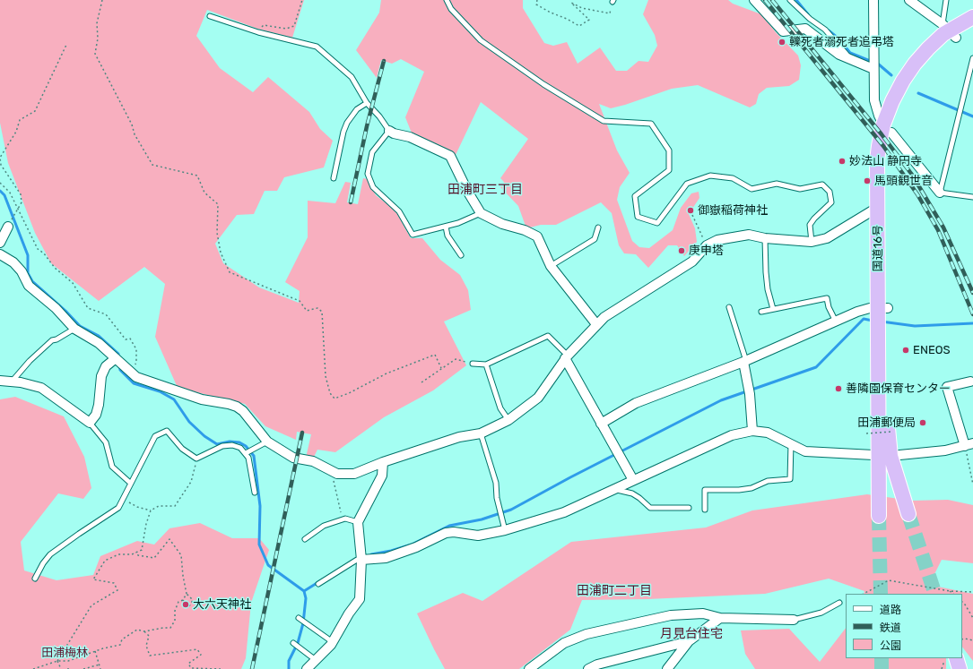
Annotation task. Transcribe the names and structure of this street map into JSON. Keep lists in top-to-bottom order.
{
  "streets": {
    "highway": ["国道16号"]
  },
  "districts": ["田浦町三丁目", "田浦町二丁目", "月見台住宅"],
  "parks": ["田浦梅林"],
  "places": [
    "轢死者溺死者追弔塔",
    "妙法山 静円寺",
    "馬頭観世音",
    "御嶽稲荷神社",
    "庚申塔",
    "ENEOS",
    "善隣園保育センター",
    "田浦郵便局",
    "大六天神社"
  ],
  "legend": ["道路", "鉄道", "公園"]
}
